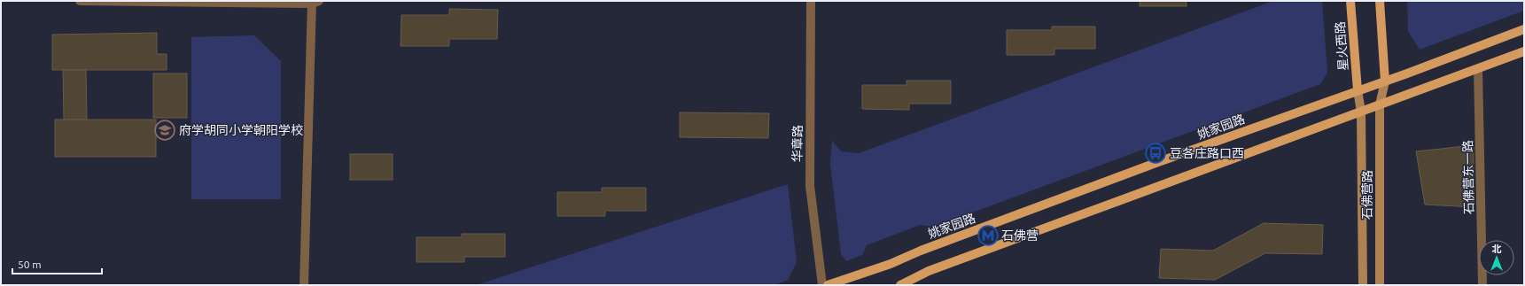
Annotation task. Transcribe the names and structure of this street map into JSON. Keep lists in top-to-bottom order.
{
  "streets": {
    "main road": ["星火西路", "姚家园路", "石佛营路"],
    "street": ["华章路", "石佛营东一路"]
  },
  "crossings": [
    ["星火西路", "姚家园路"],
    ["星火西路", "石佛营路"],
    ["姚家园路", "石佛营路"]
  ],
  "places": {
    "school or university": ["府学胡同小学朝阳学校"],
    "bus stop": ["豆各庄路口西"],
    "metro station": ["石佛营"]
  },
  "scale_bar": "50 m",
  "north": "top"
}
